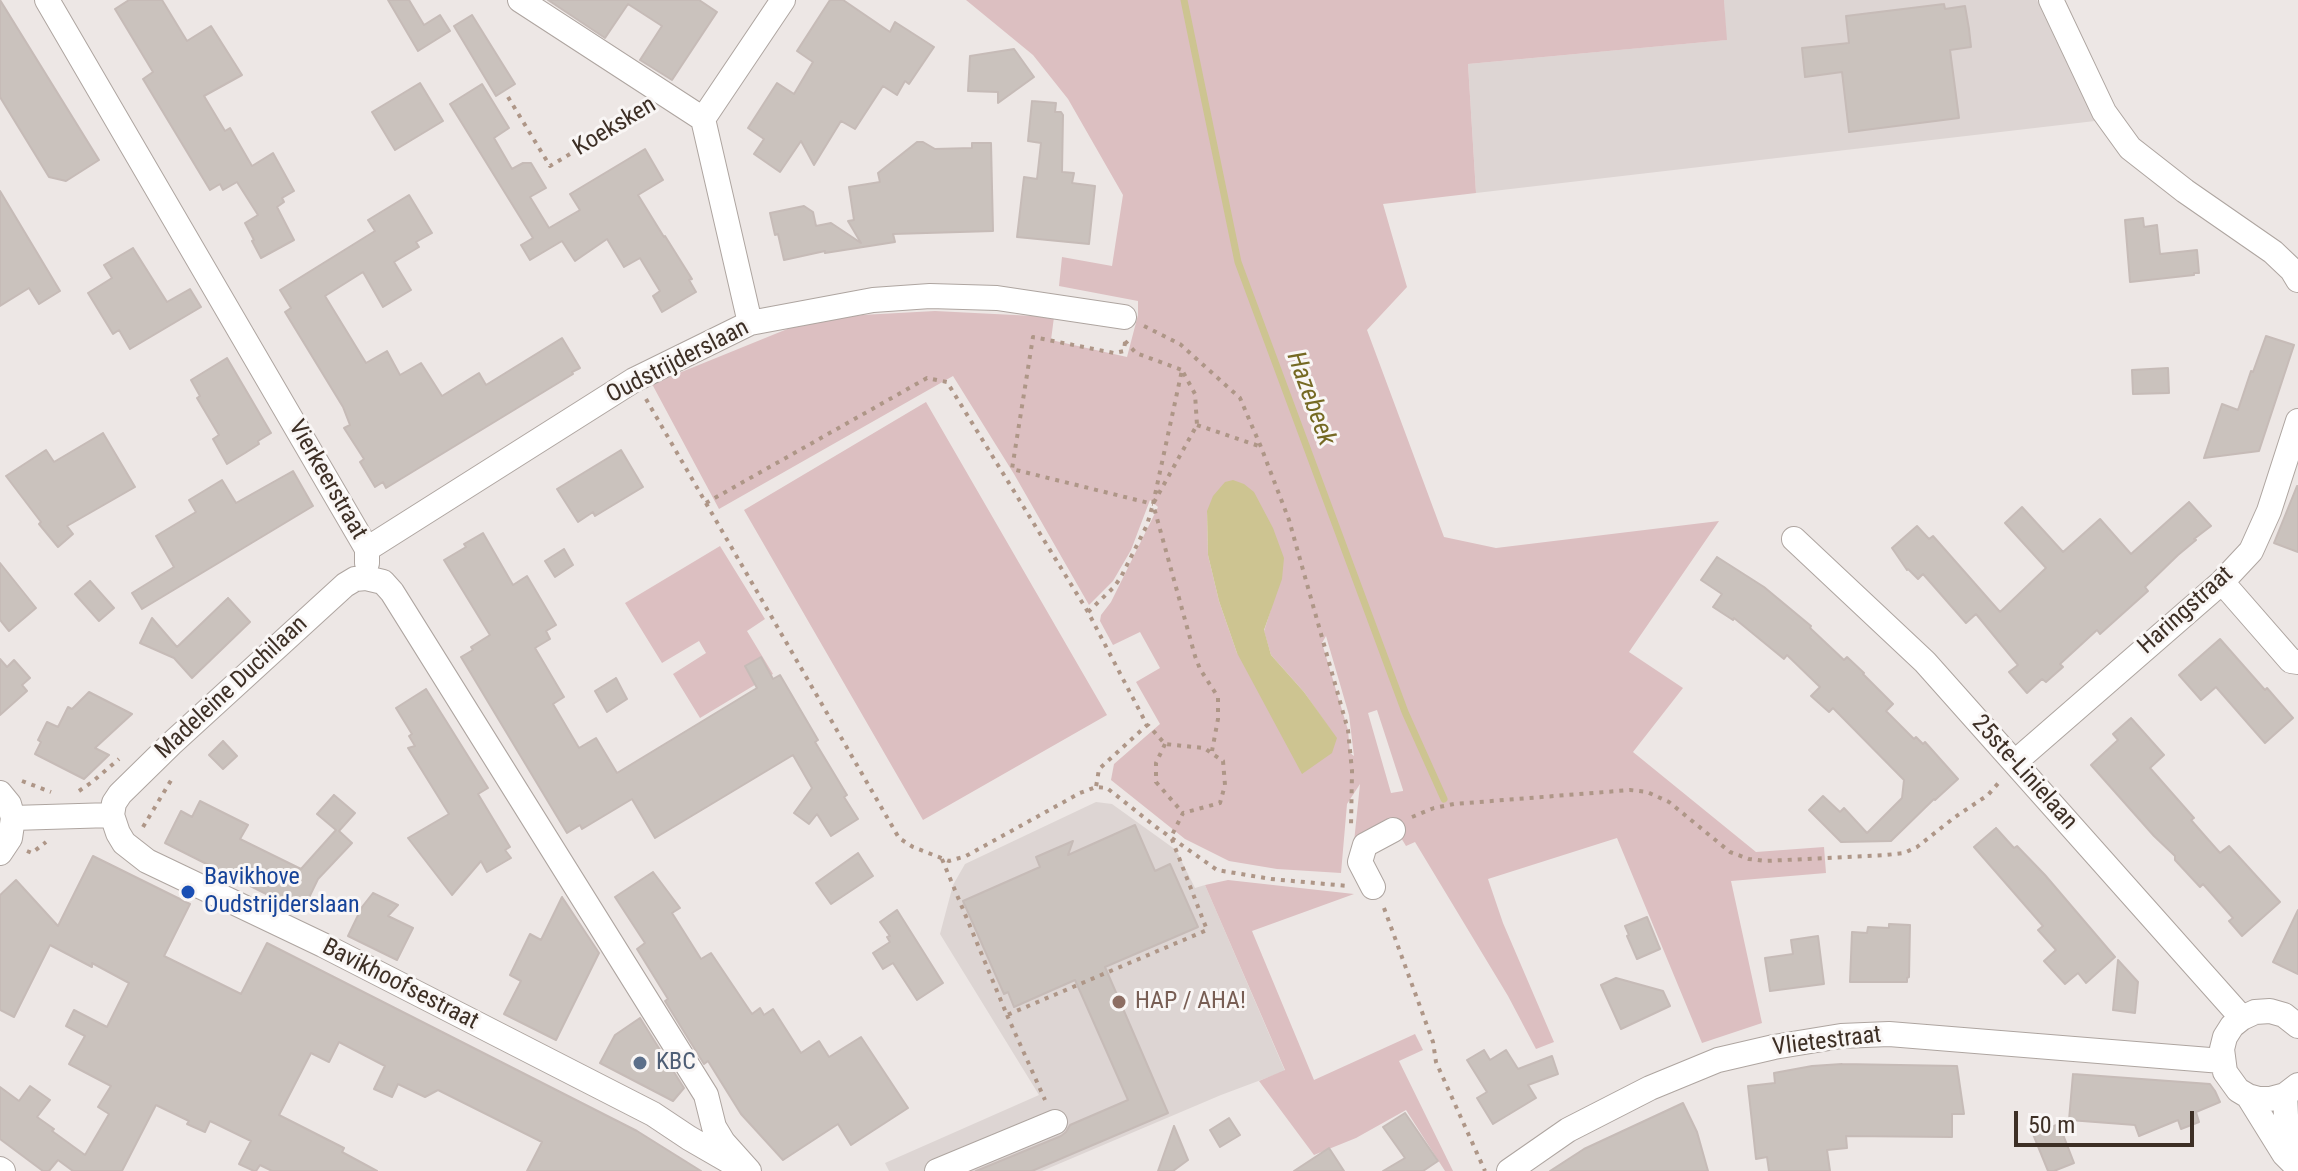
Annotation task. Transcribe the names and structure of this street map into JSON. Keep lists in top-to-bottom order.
{
  "streets": {
    "street": [
      "Koeksken",
      "Oudstrijderslaan",
      "Vierkeerstraat",
      "Haringstraat",
      "Madeleine Duchilaan",
      "25ste-Linielaan",
      "Bavikhoofsestraat",
      "Vlietestraat"
    ]
  },
  "crossings": [
    ["Oudstrijderslaan", "Vierkeerstraat"],
    ["Vierkeerstraat", "Madeleine Duchilaan"],
    ["Haringstraat", "25ste-Linielaan"],
    ["Madeleine Duchilaan", "Bavikhoofsestraat"]
  ],
  "water": ["Hazebeek"],
  "places": ["Bavikhove Oudstrijderslaan", "HAP / AHA!", "KBC"],
  "scale_bar": "50 m"
}
